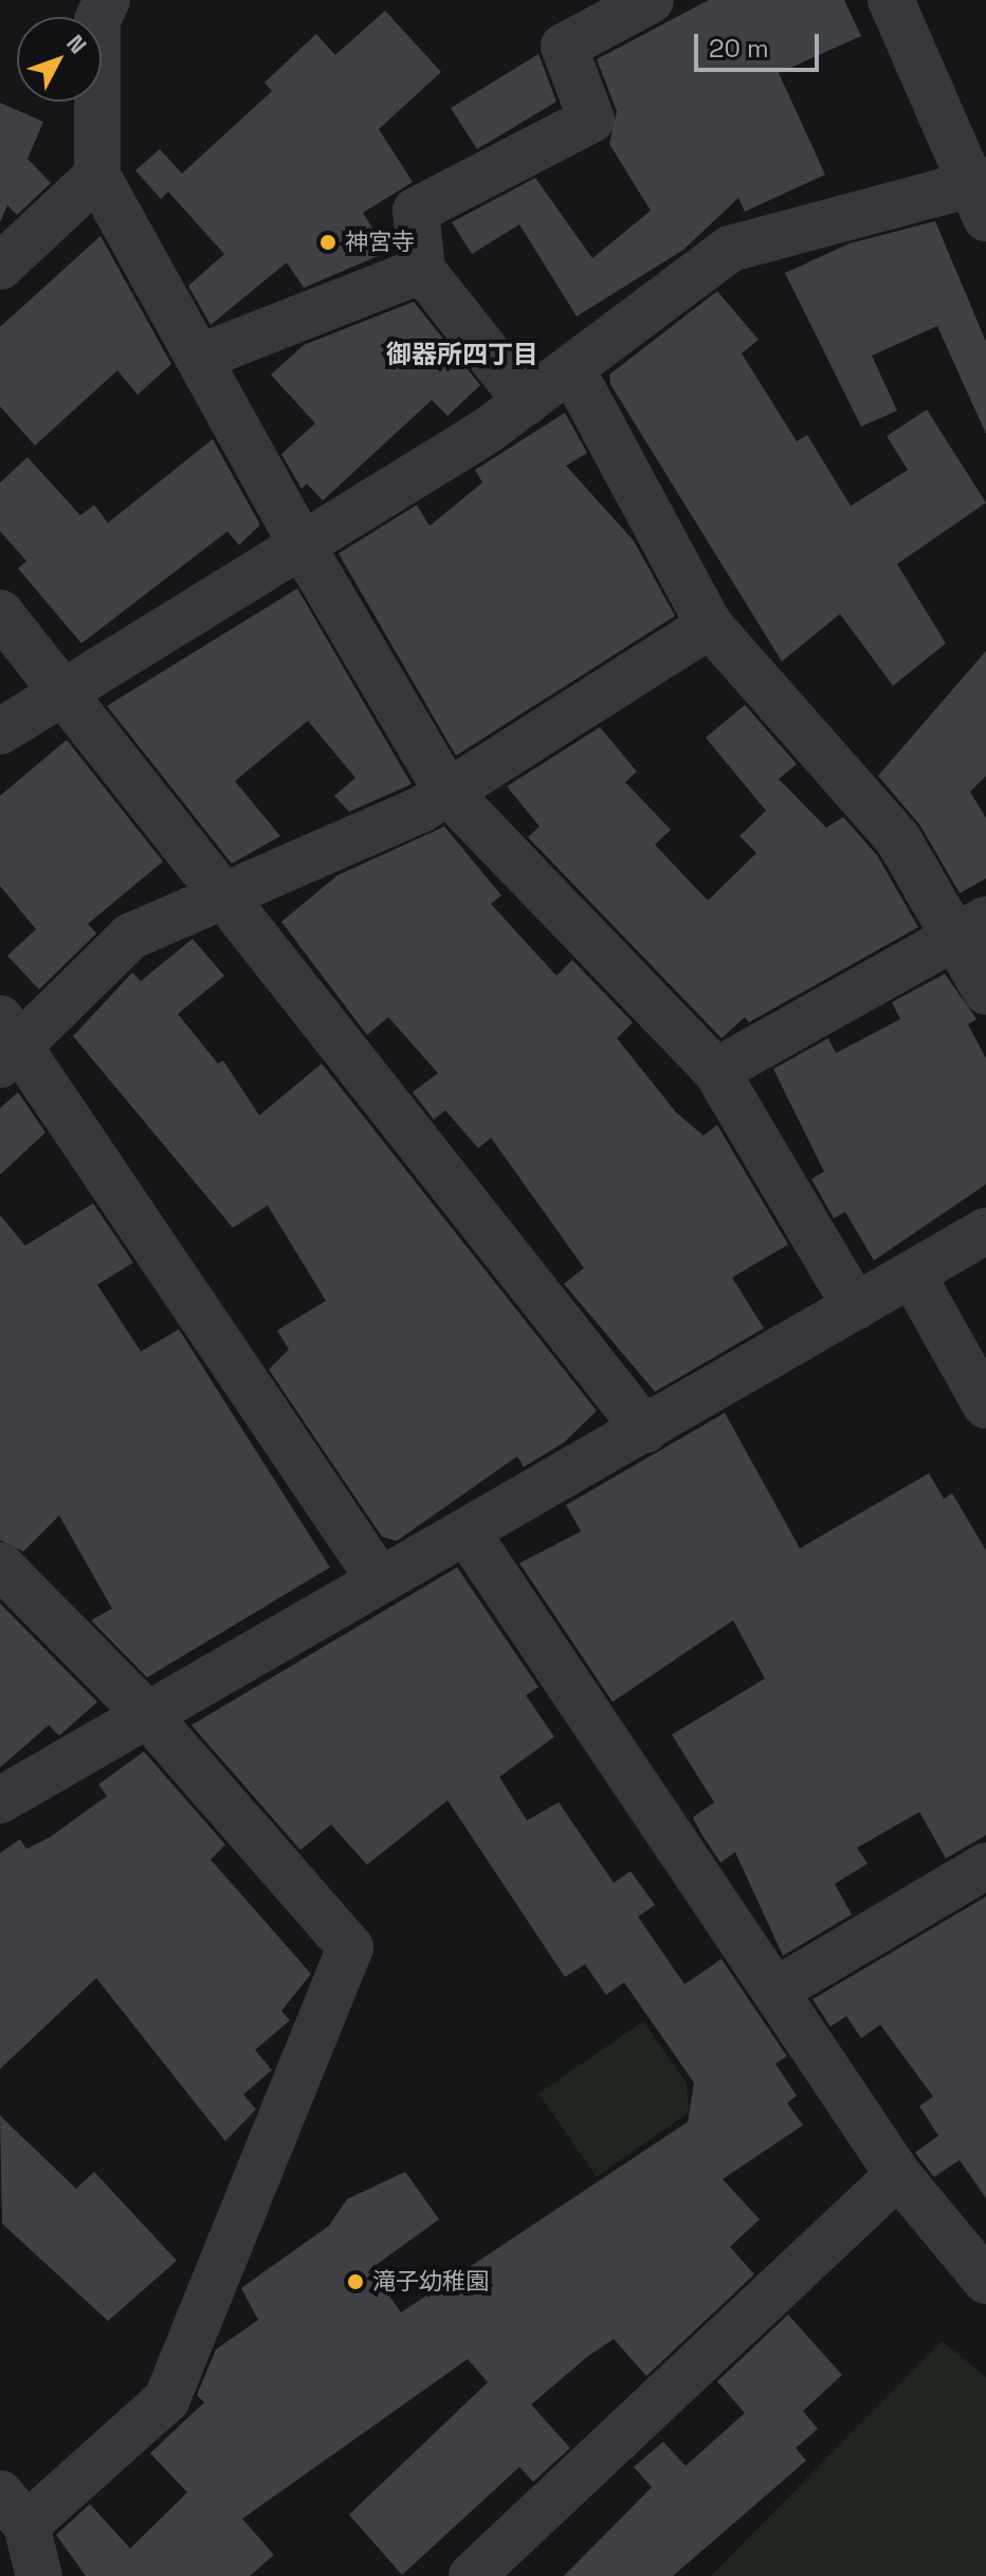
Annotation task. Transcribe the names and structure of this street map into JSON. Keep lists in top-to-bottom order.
{
  "districts": ["御器所四丁目"],
  "places": ["神宮寺", "滝子幼稚園"],
  "scale_bar": "20 m",
  "north": "top right"
}
